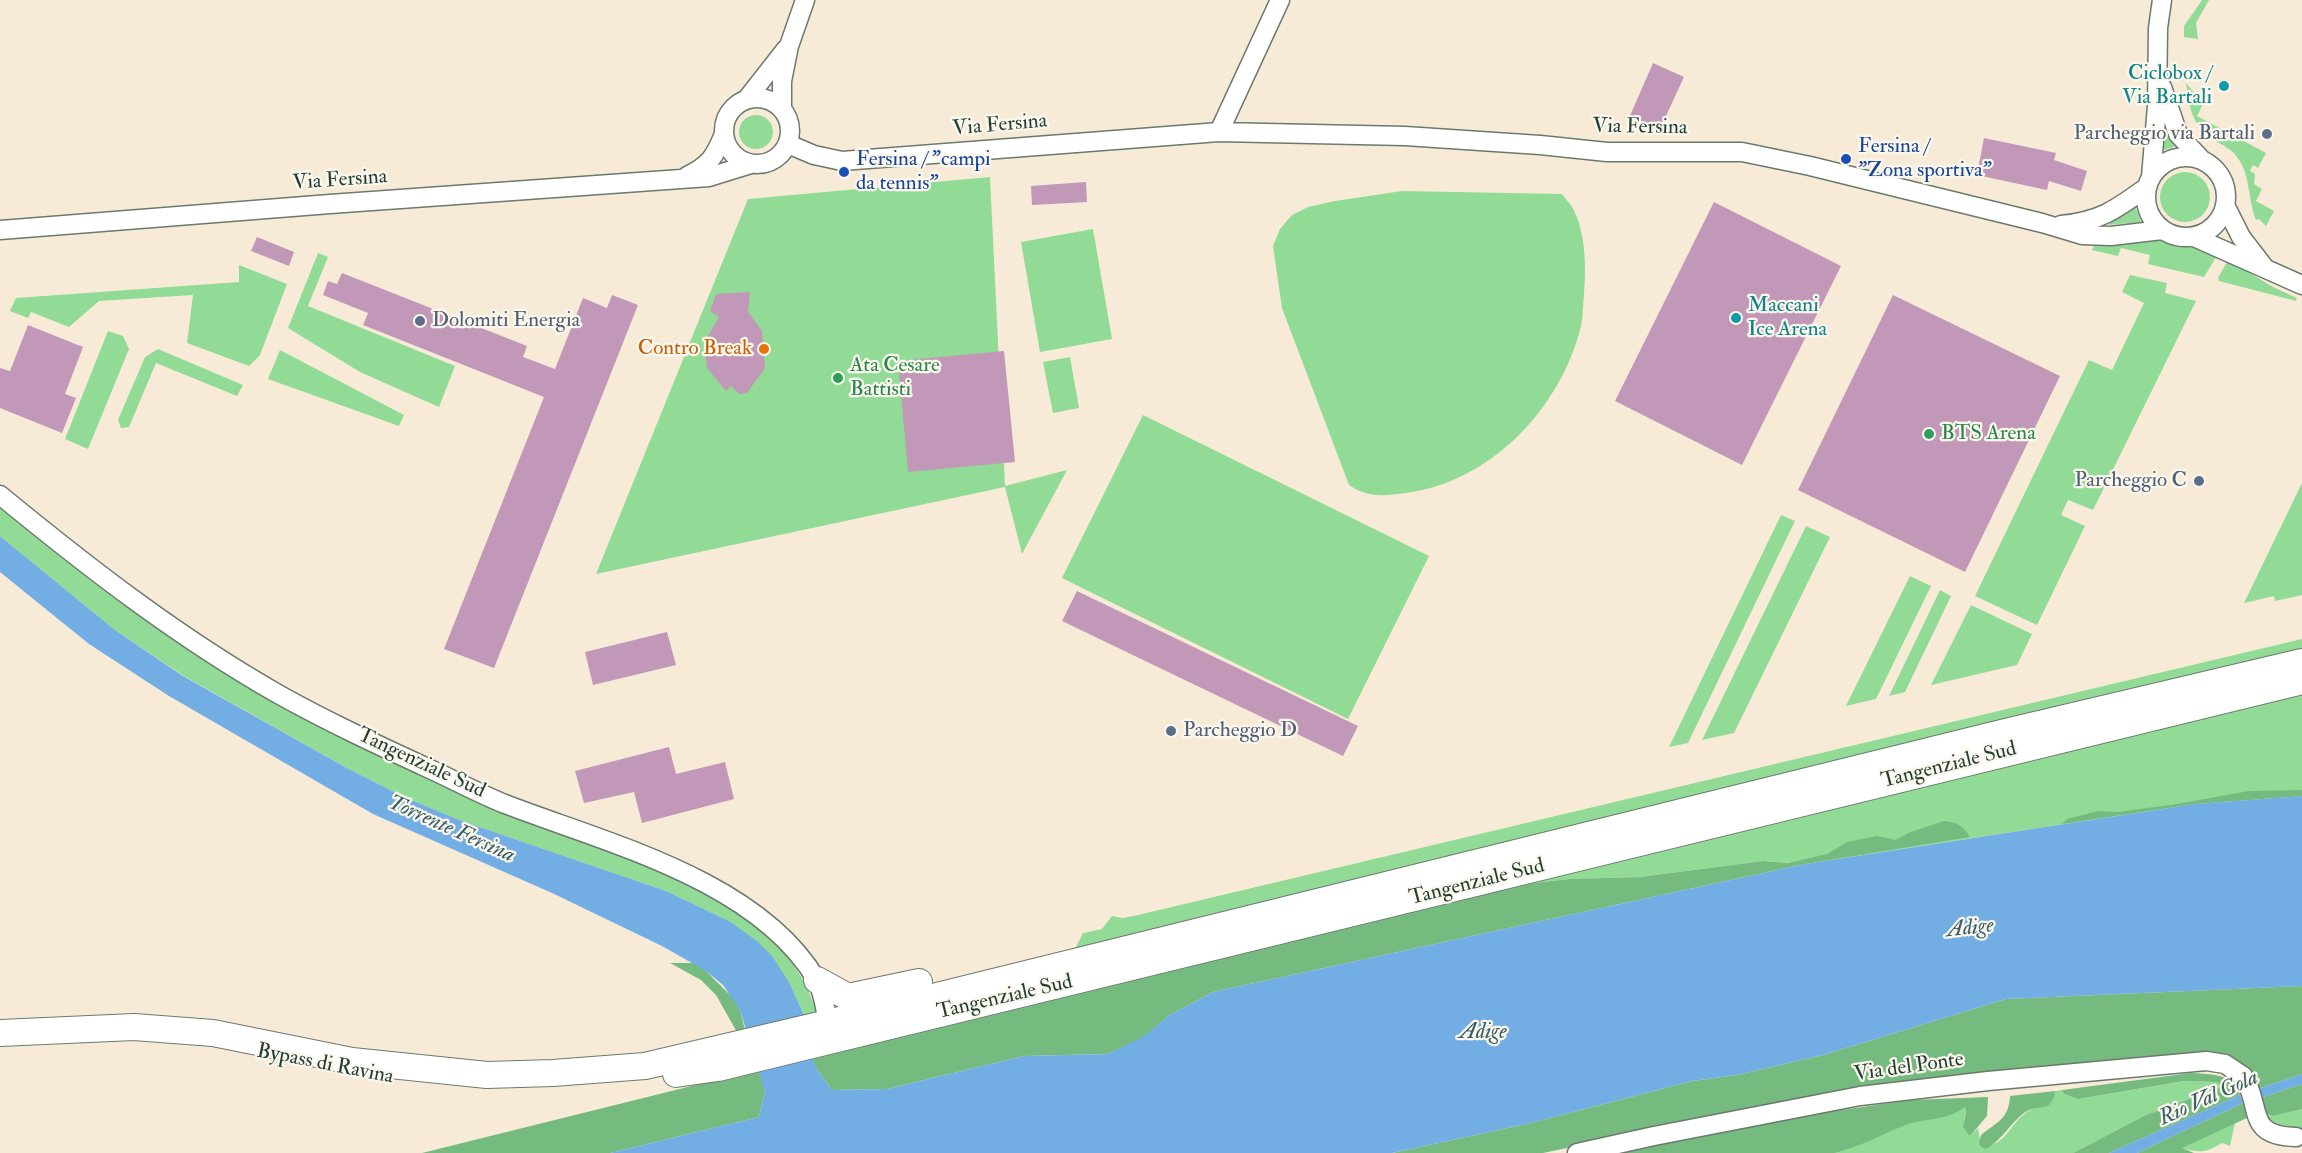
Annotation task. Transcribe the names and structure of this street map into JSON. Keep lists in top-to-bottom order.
{
  "streets": {
    "highway": ["Tangenziale Sud", "Bypass di Ravina"],
    "street": ["Via Fersina", "Via del Ponte"]
  },
  "crossings": [
    ["Tangenziale Sud", "Bypass di Ravina"]
  ],
  "water": ["Torrente Fersina", "Adige", "Rio Val Gola"],
  "places": [
    "Ciclobox / Via Bartali",
    "Parcheggio via Bartali",
    "Fersina / \"Zona sportiva\"",
    "Fersina / \"campi da tennis\"",
    "Maccani Ice Arena",
    "Dolomiti Energia",
    "Contro Break",
    "Ata Cesare Battisti",
    "BTS Arena",
    "Parcheggio C",
    "Parcheggio D"
  ]
}
